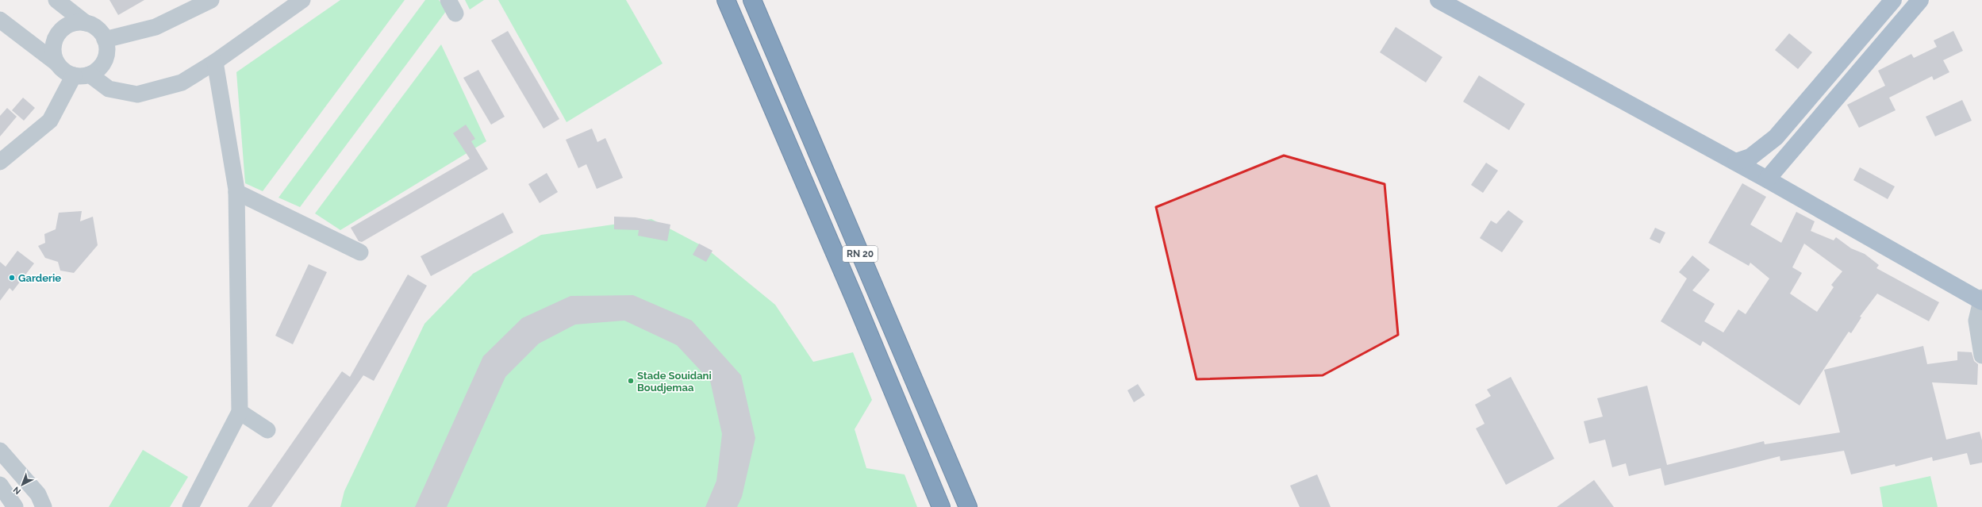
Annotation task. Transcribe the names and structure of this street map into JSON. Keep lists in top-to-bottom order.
{
  "streets": {
    "highway": ["RN 20"]
  },
  "places": ["Garderie", "Stade Souidani Boudjemaa"],
  "north": "bottom left"
}
